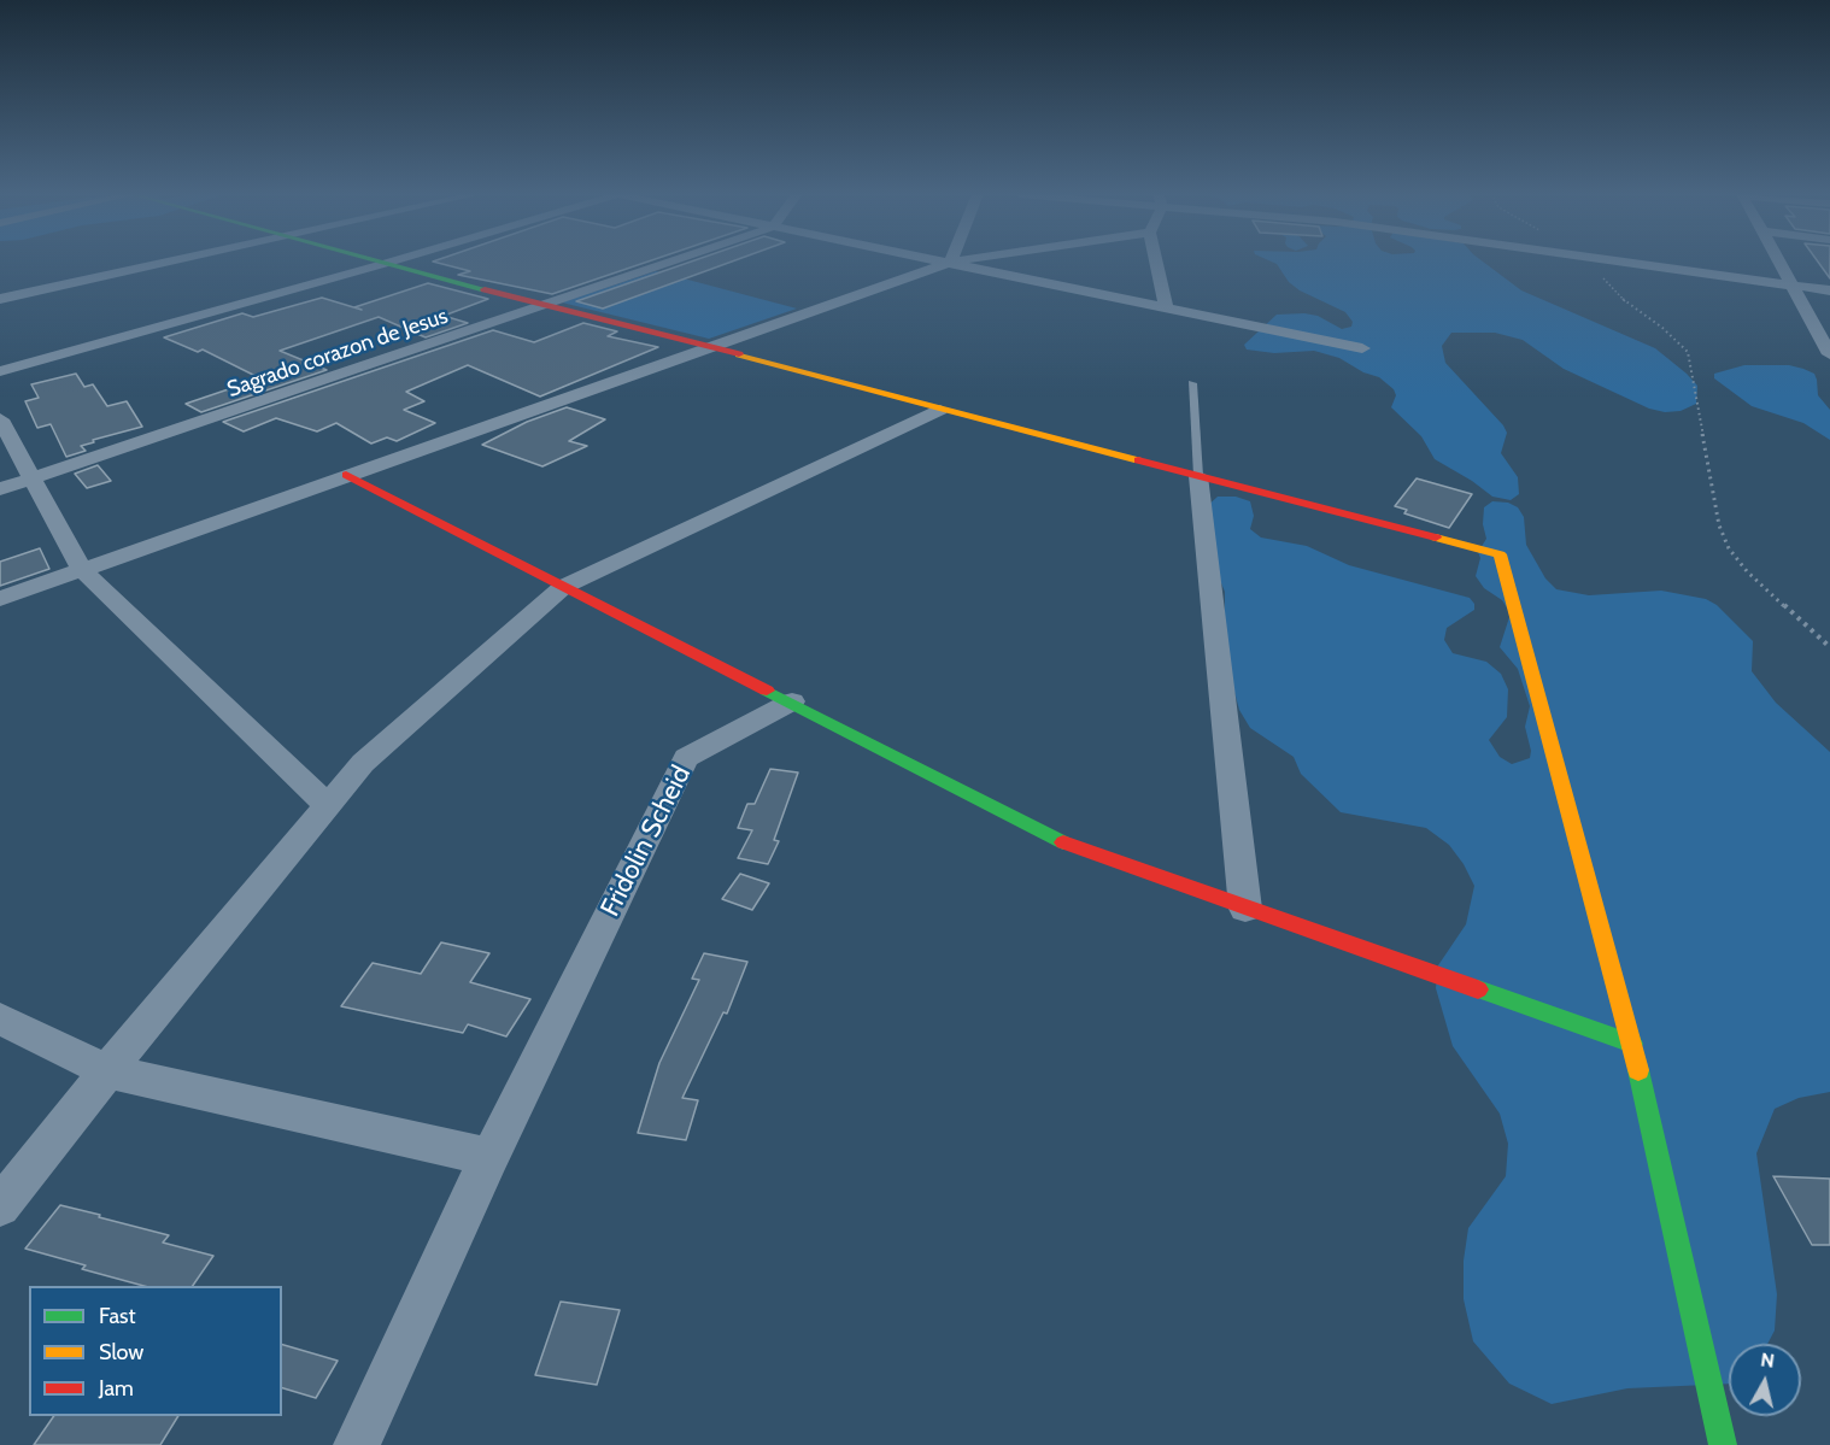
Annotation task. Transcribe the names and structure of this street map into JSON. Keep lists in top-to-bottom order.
{
  "streets": {
    "street": ["Sagrado corazon de Jesus", "Fridolin Scheid"]
  },
  "legend": ["Fast", "Slow", "Jam"],
  "north": "top"
}
